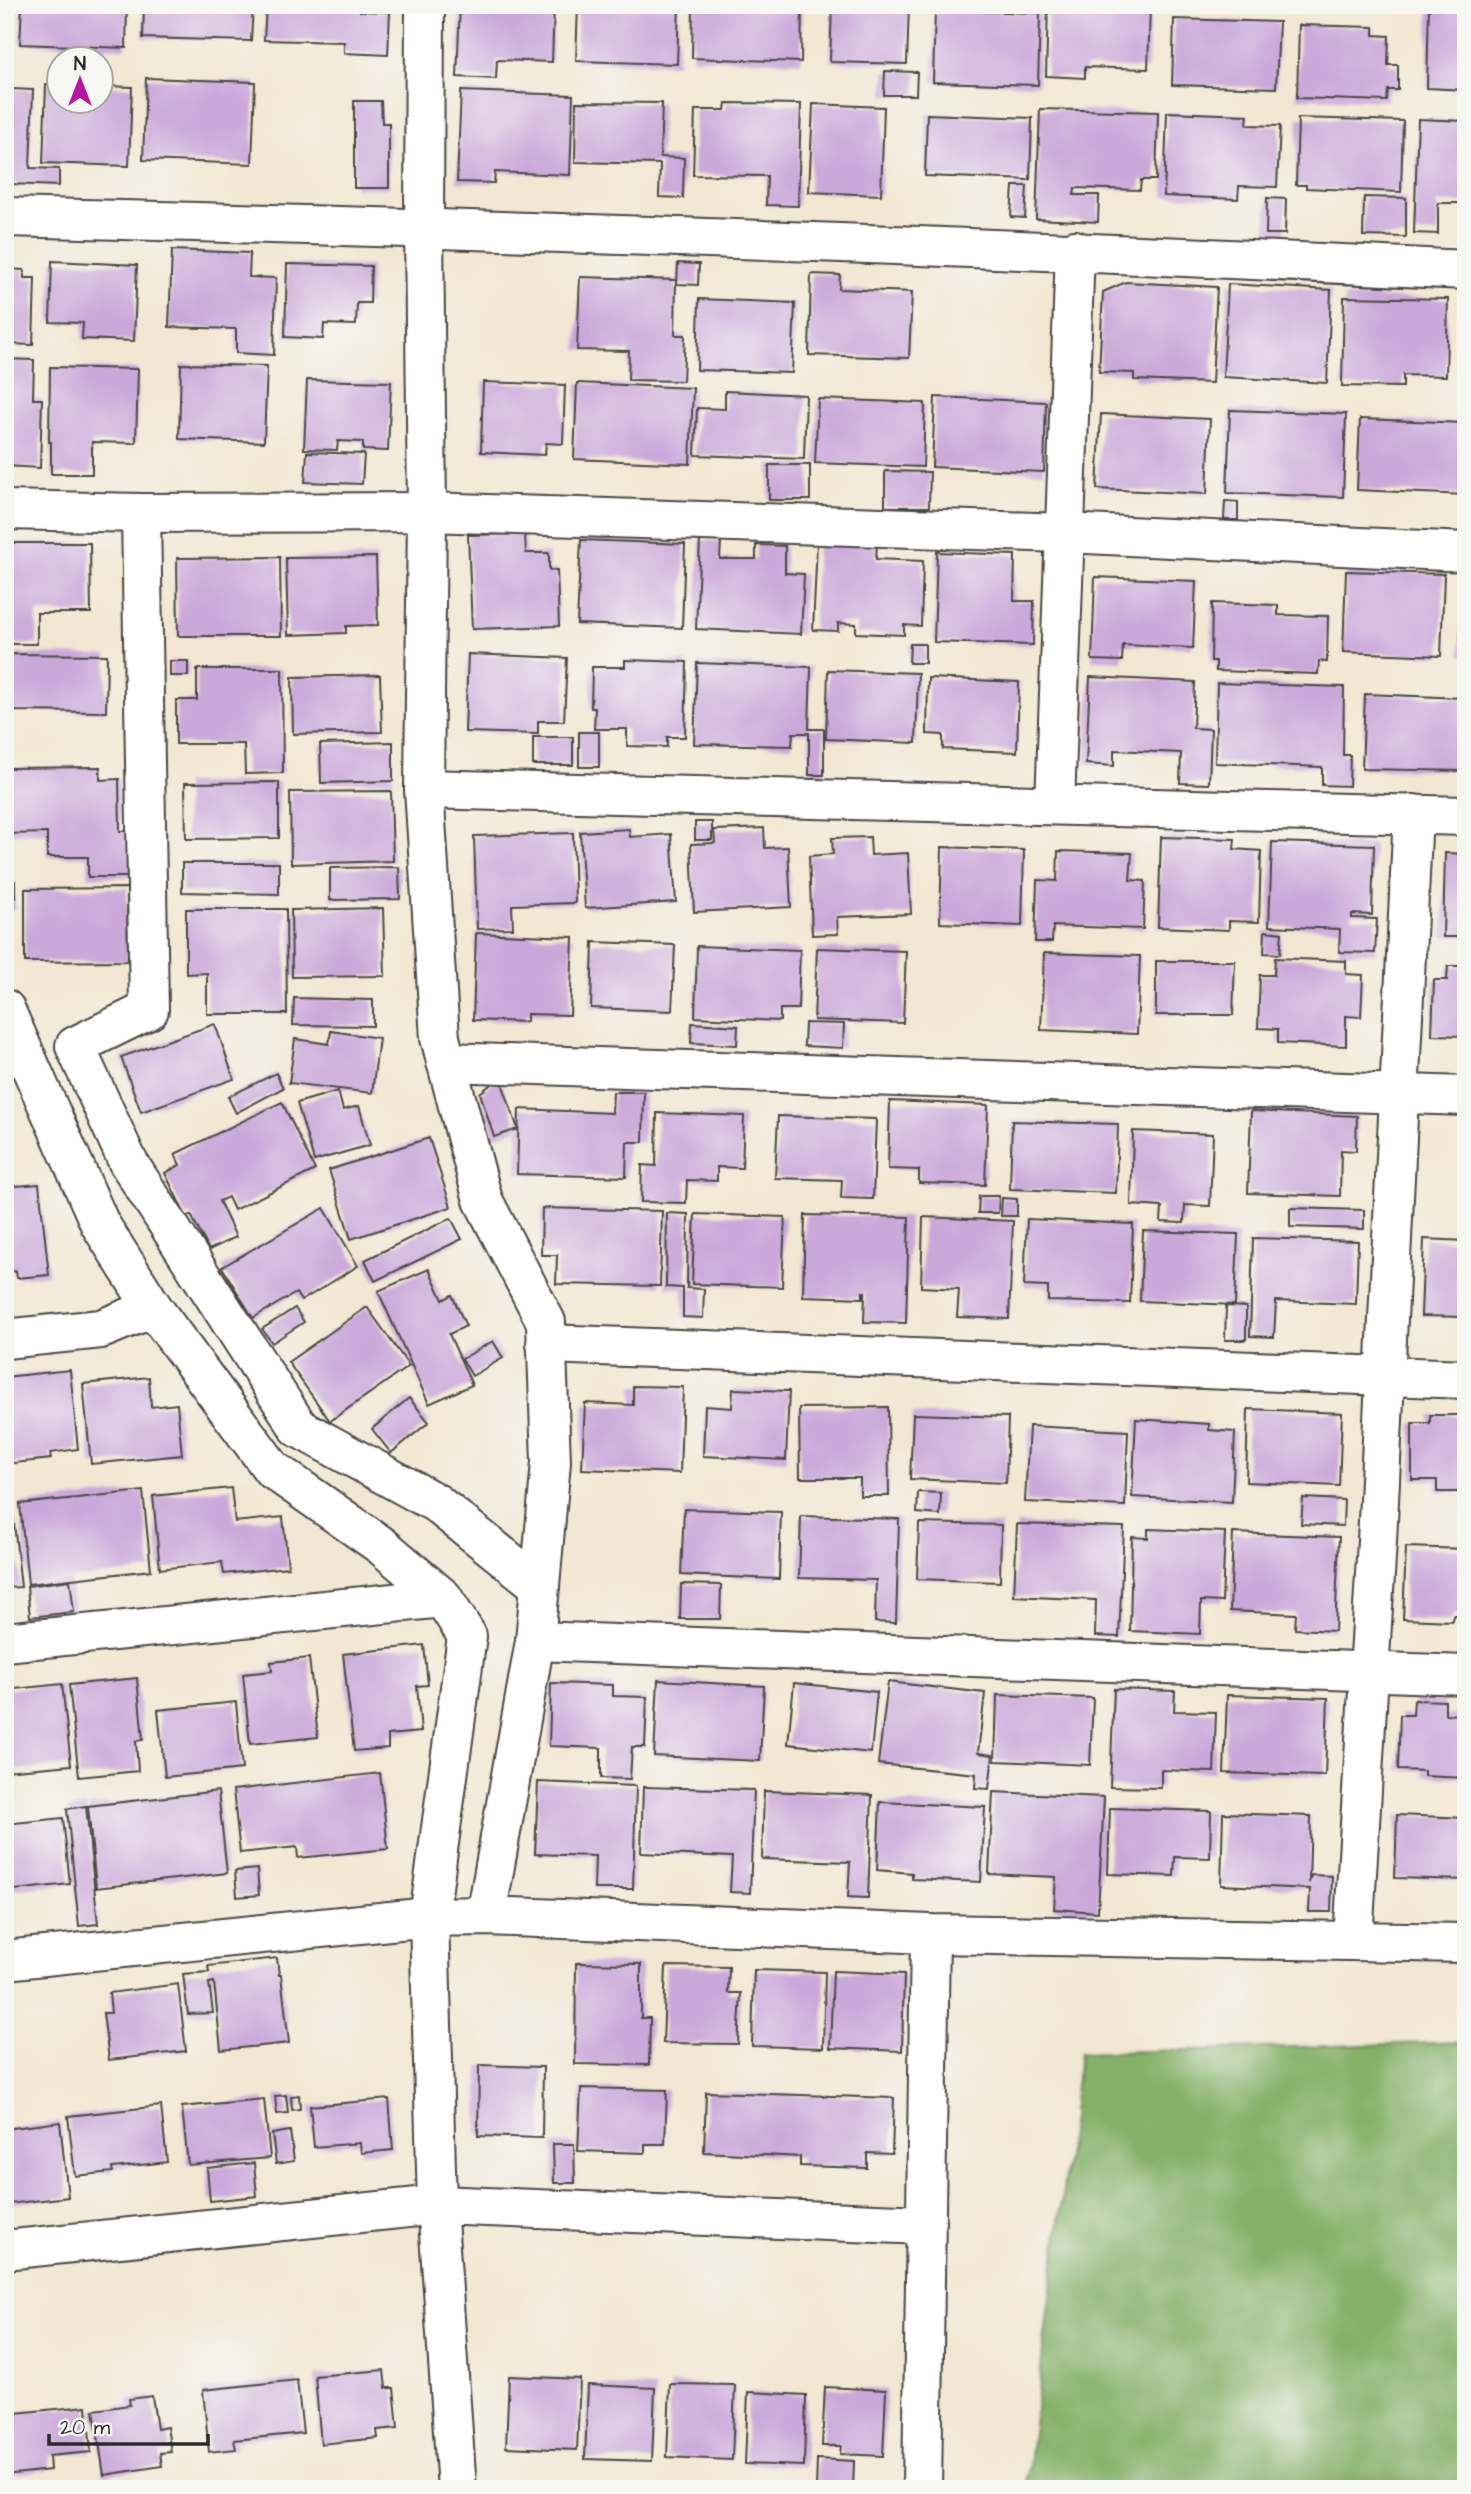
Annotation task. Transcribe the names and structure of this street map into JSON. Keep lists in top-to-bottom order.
{
  "scale_bar": "20 m",
  "north": "top"
}
